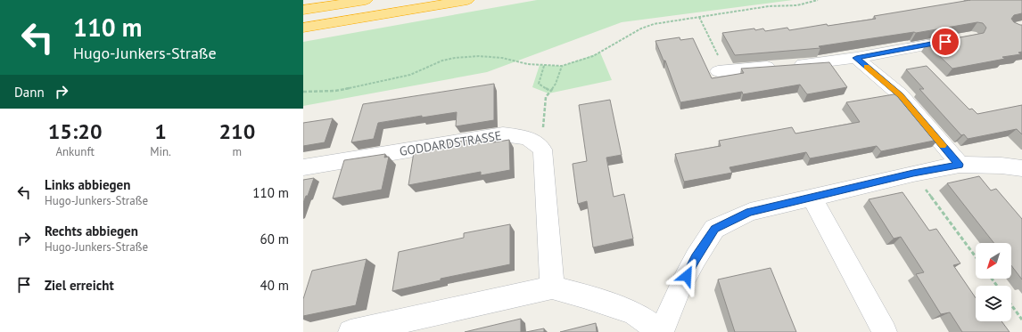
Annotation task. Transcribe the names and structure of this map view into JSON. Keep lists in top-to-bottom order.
{
  "streets": {
    "street": ["GODDARDSTRASSE"]
  },
  "north": "bottom left",
  "page": {
    "turn": ["110 m", "Hugo-Junkers-Straße"],
    "then": "Dann",
    "eta": [
      "15:20",
      "Ankunft",
      "1",
      "Min.",
      "210",
      "m"
    ],
    "list": [
      {
        "name": "Links abbiegen",
        "note": "Hugo-Junkers-Straße",
        "value": "110 m"
      },
      {
        "name": "Rechts abbiegen",
        "note": "Hugo-Junkers-Straße",
        "value": "60 m"
      },
      {
        "name": "Ziel erreicht",
        "value": "40 m"
      }
    ]
  }
}
